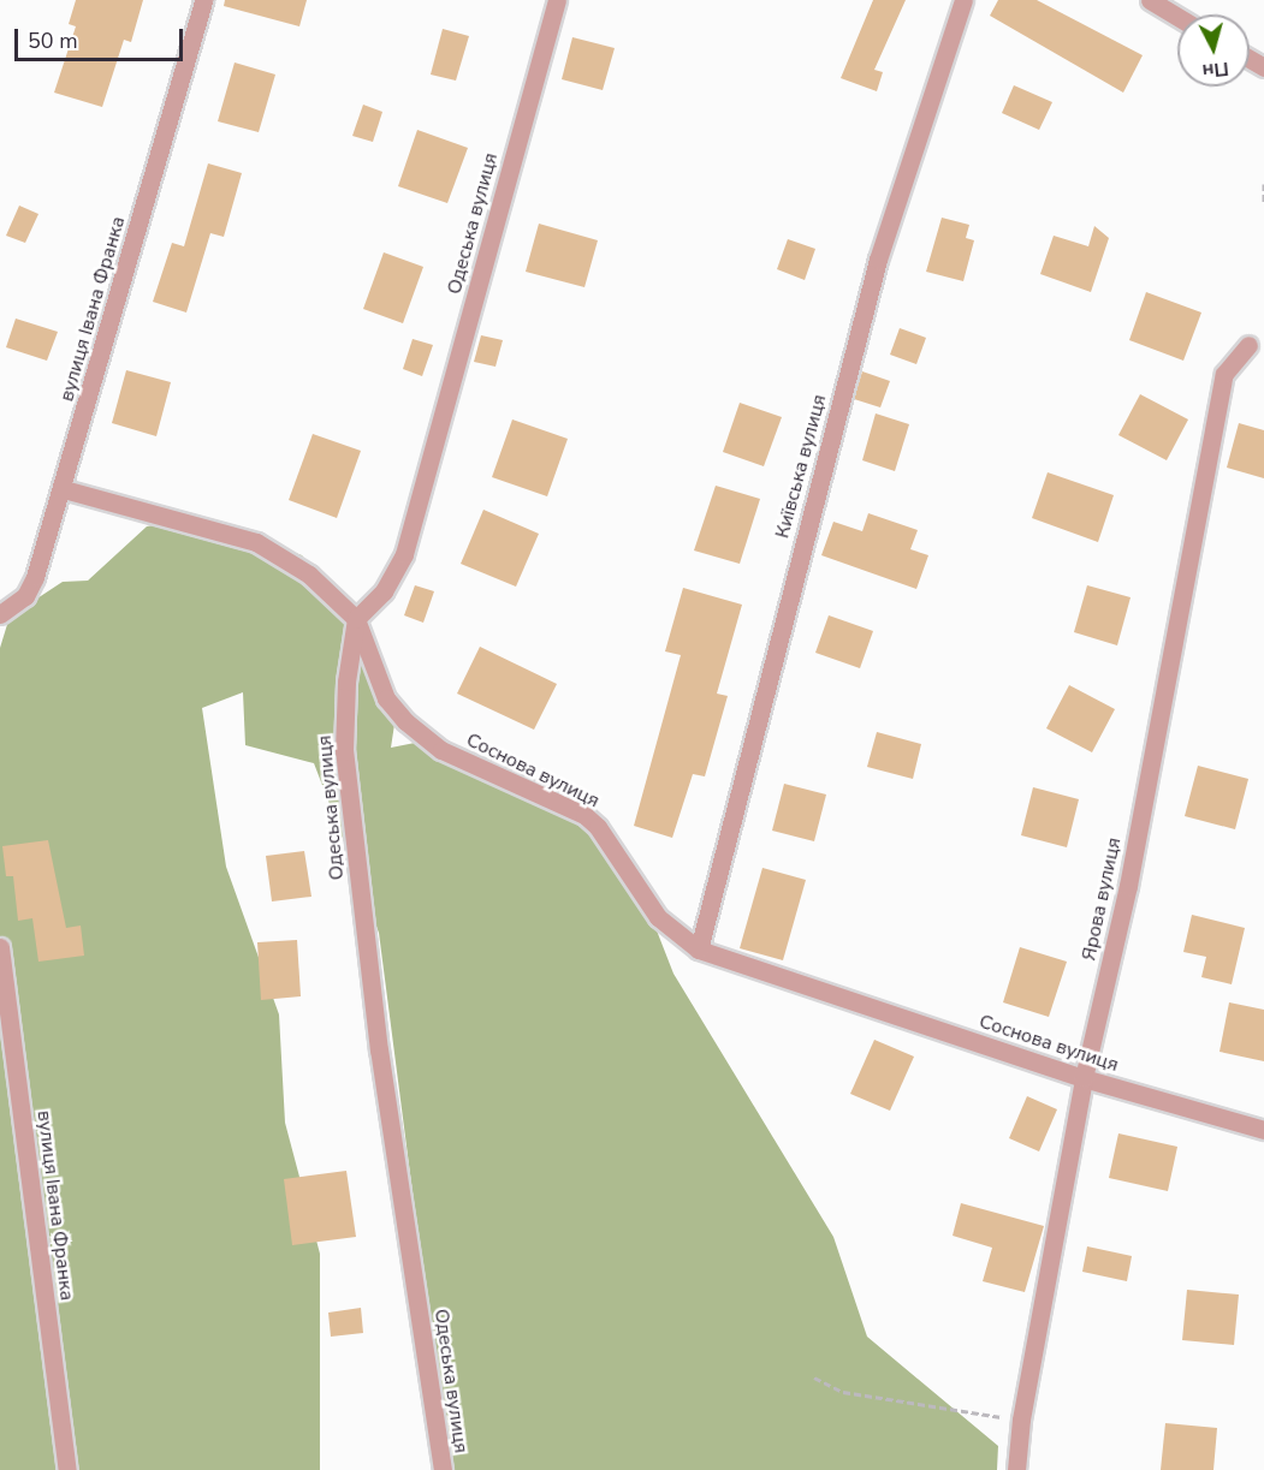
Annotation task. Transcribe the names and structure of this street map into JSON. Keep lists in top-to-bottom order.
{
  "streets": {
    "street": [
      "Одеська вулиця",
      "вулиця Івана Франка",
      "Київська вулиця",
      "Соснова вулиця",
      "Ярова вулиця"
    ]
  },
  "crossings": [
    ["Одеська вулиця", "Соснова вулиця"],
    ["вулиця Івана Франка", "Соснова вулиця"],
    ["Київська вулиця", "Соснова вулиця"],
    ["Соснова вулиця", "Ярова вулиця"]
  ],
  "scale_bar": "50 m",
  "north": "bottom"
}
